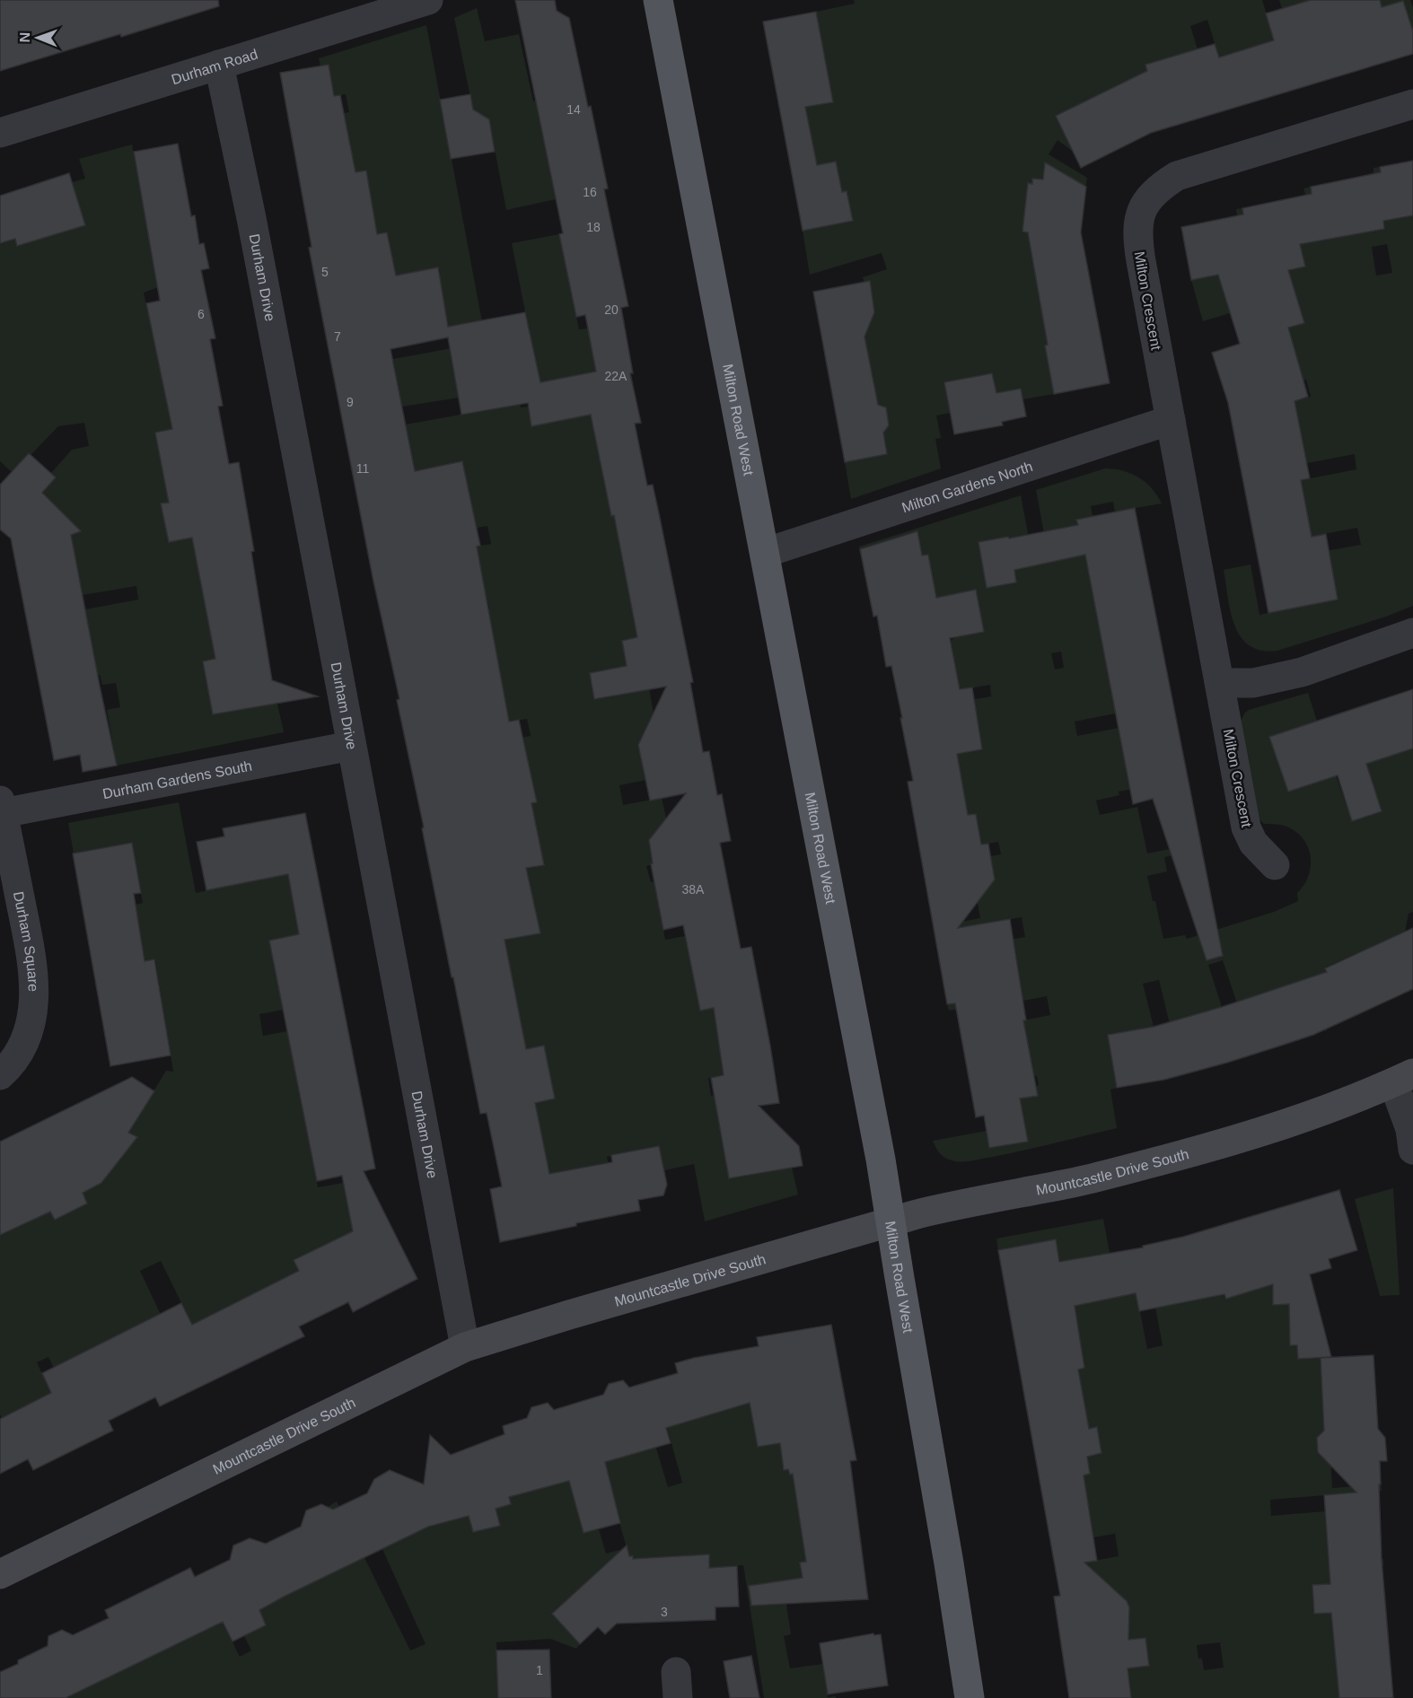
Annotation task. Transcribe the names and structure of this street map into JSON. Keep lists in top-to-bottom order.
{
  "streets": {
    "main road": ["Milton Road West"],
    "street": [
      "Durham Road",
      "Durham Drive",
      "Milton Crescent",
      "Milton Gardens North",
      "Durham Gardens South",
      "Durham Square",
      "Mountcastle Drive South"
    ]
  },
  "crossings": [
    ["Durham Road", "Durham Drive"],
    ["Durham Drive", "Durham Gardens South"],
    ["Durham Drive", "Mountcastle Drive South"],
    ["Milton Crescent", "Milton Gardens North"],
    ["Milton Road West", "Milton Gardens North"],
    ["Milton Road West", "Mountcastle Drive South"],
    ["Durham Gardens South", "Durham Square"]
  ],
  "house_numbers": [
    "14",
    "16",
    "18",
    "5",
    "20",
    "6",
    "7",
    "22A",
    "9",
    "11",
    "38A",
    "3",
    "1"
  ],
  "north": "left"
}
